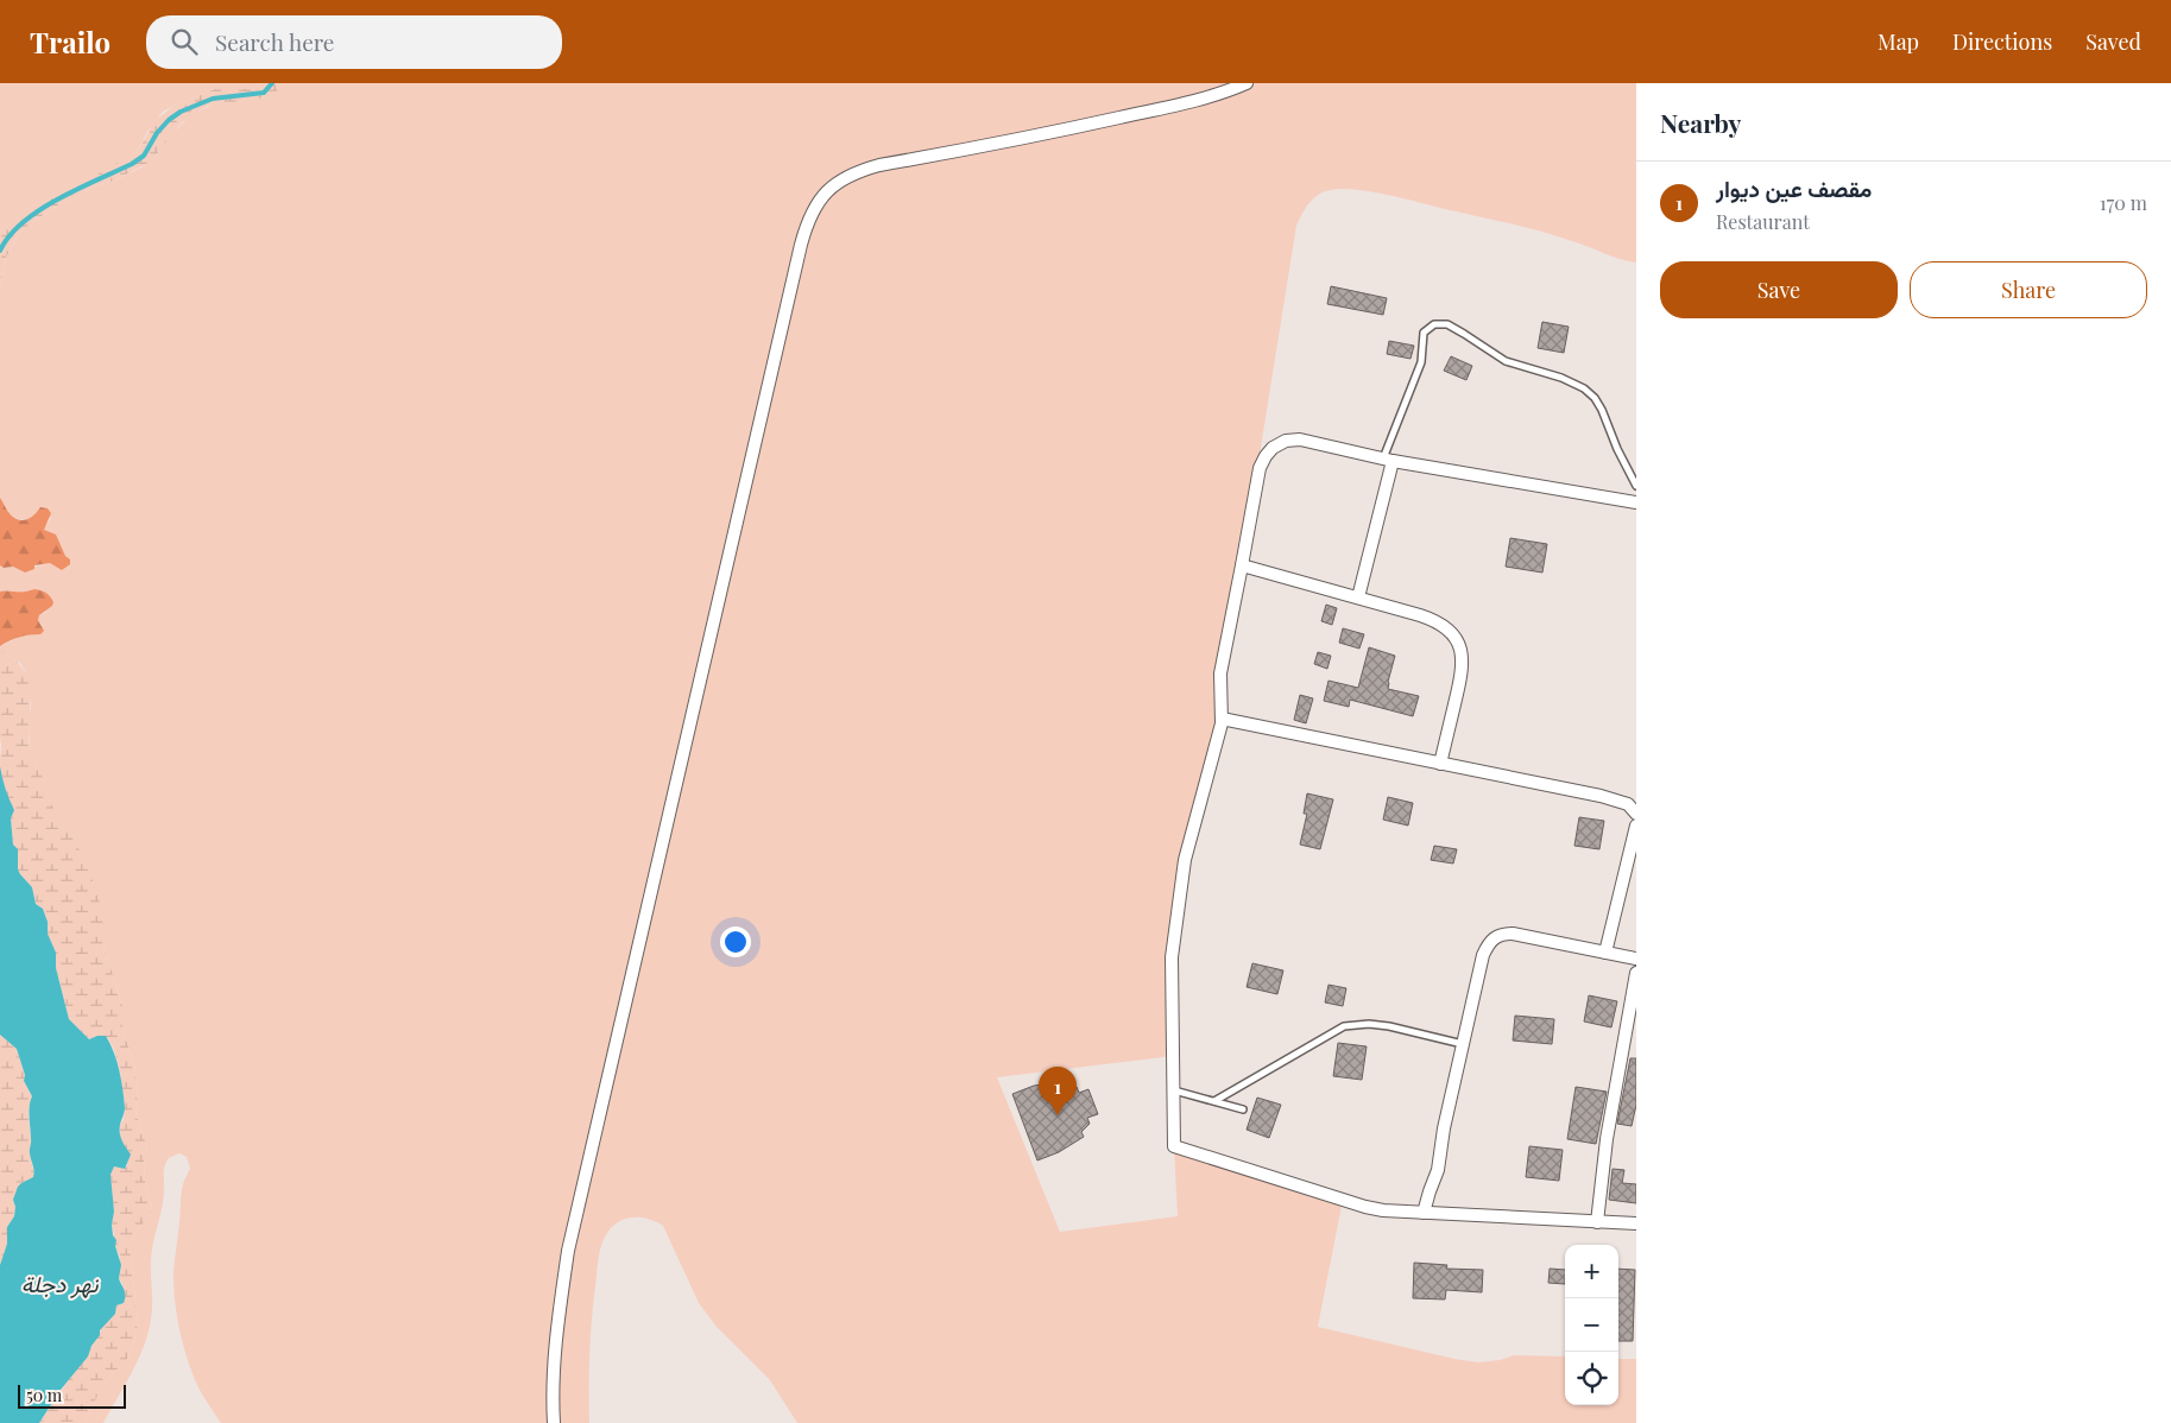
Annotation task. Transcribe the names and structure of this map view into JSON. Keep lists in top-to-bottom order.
{
  "water": ["نهر دجلة"],
  "scale_bar": "50 m",
  "page": {
    "header": "Trailo",
    "search": "Search here",
    "nav": ["Map", "Directions", "Saved"],
    "heading": "Nearby",
    "list": [
      {
        "mark": "1",
        "name": "مقصف عين ديوار",
        "note": "Restaurant",
        "value": "170 m"
      }
    ],
    "buttons": ["Save", "Share"],
    "pins": "1",
    "map_buttons": ["+", "−"],
    "scale": "50 m"
  }
}
